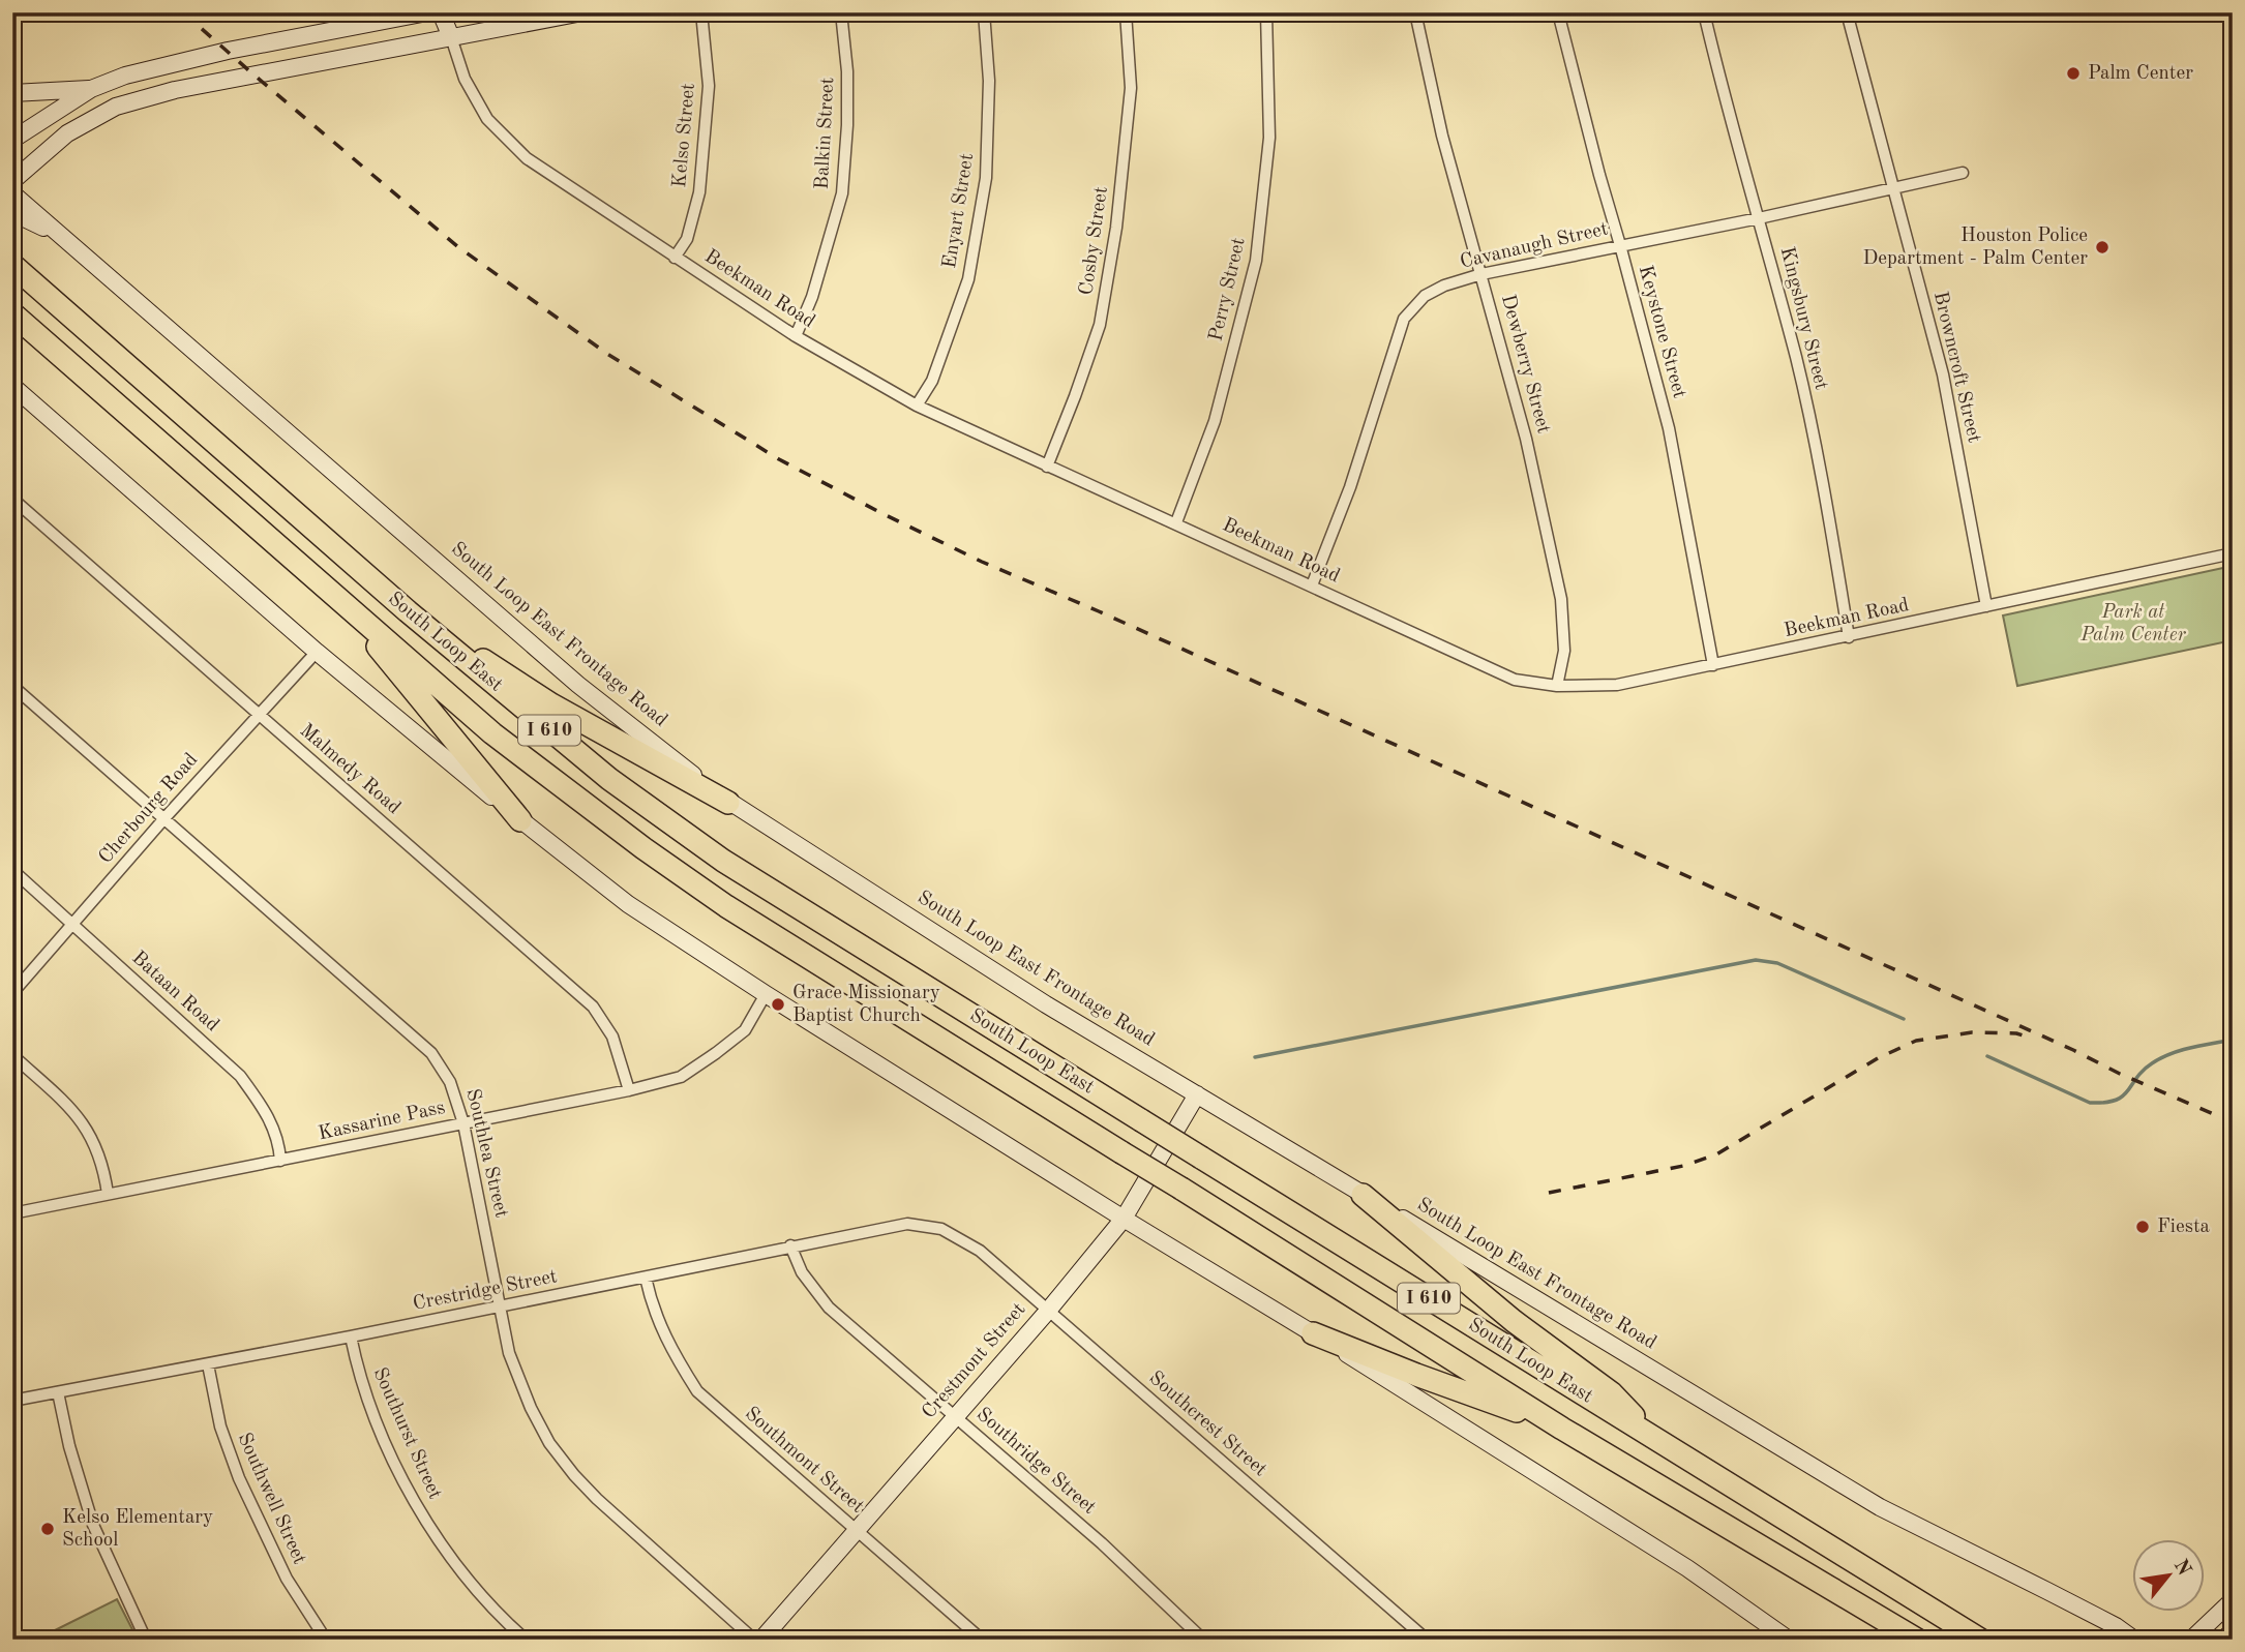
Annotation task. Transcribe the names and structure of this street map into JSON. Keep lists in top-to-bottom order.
{
  "streets": {
    "highway": ["South Loop East", "I 610"],
    "main road": ["South Loop East Frontage Road", "Crestmont Street"],
    "street": [
      "Balkin Street",
      "Kelso Street",
      "Enyart Street",
      "Cosby Street",
      "Cavanaugh Street",
      "Beekman Road",
      "Perry Street",
      "Kingsbury Street",
      "Keystone Street",
      "Dewberry Street",
      "Browncroft Street",
      "Malmedy Road",
      "Cherbourg Road",
      "Bataan Road",
      "Kassarine Pass",
      "Southlea Street",
      "Crestridge Street",
      "Southcrest Street",
      "Southurst Street",
      "Southmont Street",
      "Southridge Street",
      "Southwell Street"
    ]
  },
  "crossings": [
    ["Balkin Street", "Beekman Road"],
    ["Kelso Street", "Beekman Road"],
    ["Enyart Street", "Beekman Road"],
    ["Cosby Street", "Beekman Road"],
    ["Cavanaugh Street", "Beekman Road"],
    ["Cavanaugh Street", "Kingsbury Street"],
    ["Cavanaugh Street", "Keystone Street"],
    ["Cavanaugh Street", "Dewberry Street"],
    ["Cavanaugh Street", "Browncroft Street"],
    ["Beekman Road", "Perry Street"],
    ["Beekman Road", "Kingsbury Street"],
    ["Beekman Road", "Keystone Street"],
    ["Beekman Road", "Dewberry Street"],
    ["Beekman Road", "Browncroft Street"],
    ["South Loop East Frontage Road", "Crestmont Street"],
    ["Malmedy Road", "Cherbourg Road"],
    ["Malmedy Road", "Kassarine Pass"],
    ["Cherbourg Road", "Bataan Road"],
    ["Cherbourg Road", "Southlea Street"],
    ["Bataan Road", "Kassarine Pass"],
    ["Kassarine Pass", "Southlea Street"],
    ["Southlea Street", "Crestridge Street"],
    ["Crestridge Street", "Southcrest Street"],
    ["Crestridge Street", "Southurst Street"],
    ["Crestridge Street", "Southmont Street"],
    ["Crestridge Street", "Southridge Street"],
    ["Crestridge Street", "Southwell Street"],
    ["Crestmont Street", "Southcrest Street"],
    ["Crestmont Street", "Southmont Street"],
    ["Crestmont Street", "Southridge Street"]
  ],
  "parks": ["Park at Palm Center"],
  "places": [
    "Palm Center",
    "Houston Police Department - Palm Center",
    "Grace Missionary Baptist Church",
    "Fiesta",
    "Kelso Elementary School"
  ],
  "north": "top right"
}
